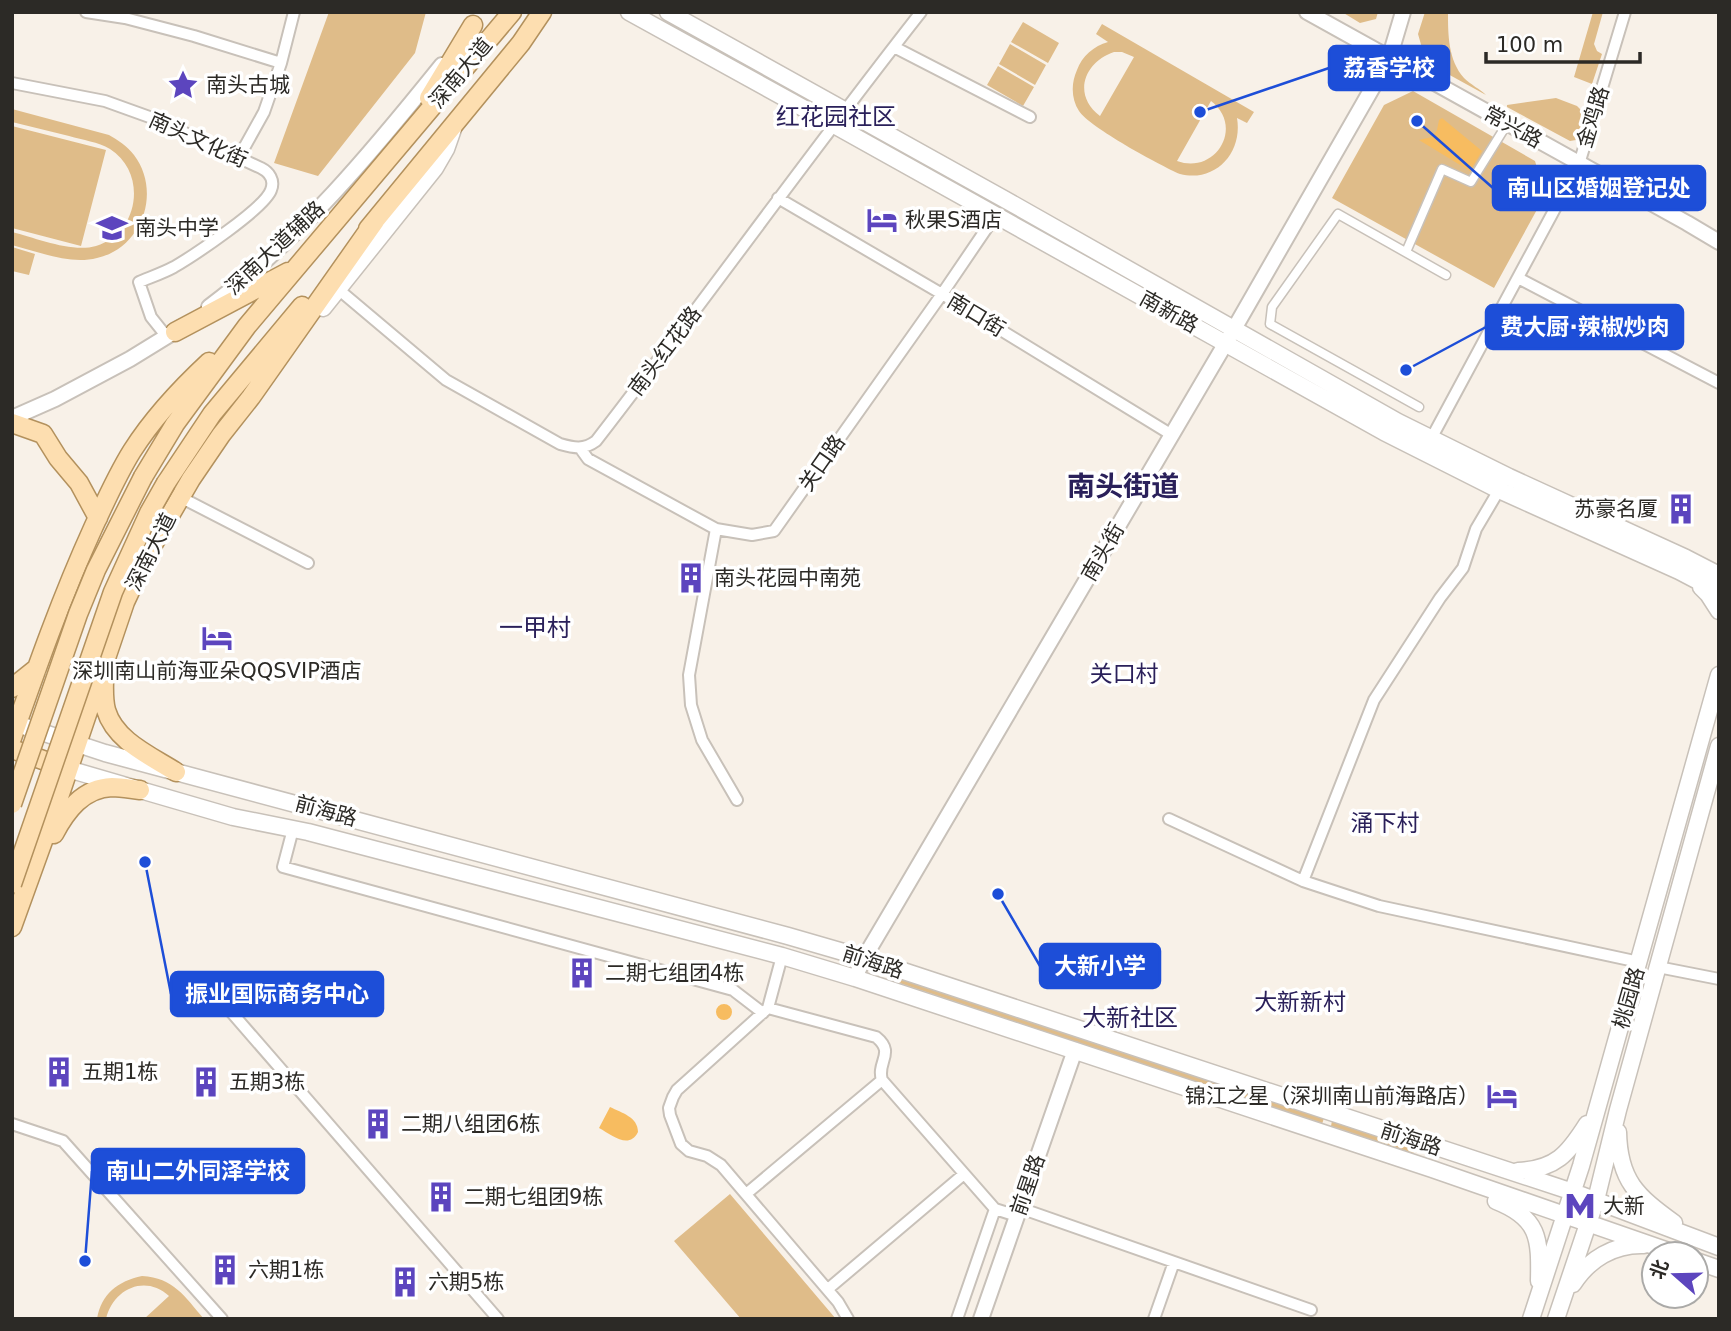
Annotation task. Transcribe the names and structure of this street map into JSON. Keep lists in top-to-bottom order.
{
  "streets": {
    "main road": [
      "深南大道",
      "南新路",
      "前海路",
      "桃园路"
    ],
    "street": [
      "金鸡路",
      "常兴路",
      "南头文化街",
      "深南大道辅路",
      "南口街",
      "南头红花路",
      "关口路",
      "南头街",
      "前星路"
    ]
  },
  "crossings": [
    ["深南大道", "前海路"],
    ["金鸡路", "常兴路"],
    ["金鸡路", "南新路"],
    ["常兴路", "南头街"],
    ["南头文化街", "深南大道辅路"],
    ["南新路", "南头红花路"],
    ["南新路", "关口路"],
    ["南新路", "南头街"],
    ["南口街", "南头红花路"],
    ["南口街", "关口路"],
    ["南口街", "南头街"],
    ["南头红花路", "关口路"],
    ["南头街", "前海路"],
    ["前海路", "桃园路"],
    ["前海路", "前星路"]
  ],
  "districts": [
    "红花园社区",
    "南头街道",
    "一甲村",
    "关口村",
    "涌下村",
    "大新新村",
    "大新社区"
  ],
  "places": {
    "place": ["南头古城"],
    "other": [
      "荔香学校",
      "南山区婚姻登记处",
      "费大厨·辣椒炒肉",
      "振业国际商务中心",
      "大新小学",
      "南山二外同泽学校"
    ],
    "hotel": ["秋果S酒店", "深圳南山前海亚朵QQSVIP酒店", "锦江之星（深圳南山前海路店）"],
    "school or university": ["南头中学"],
    "building": [
      "苏豪名厦",
      "南头花园中南苑",
      "二期七组团4栋",
      "五期1栋",
      "五期3栋",
      "二期八组团6栋",
      "二期七组团9栋",
      "六期1栋",
      "六期5栋"
    ],
    "metro station": ["大新"]
  },
  "scale_bar": "100 m",
  "north": "left"
}
